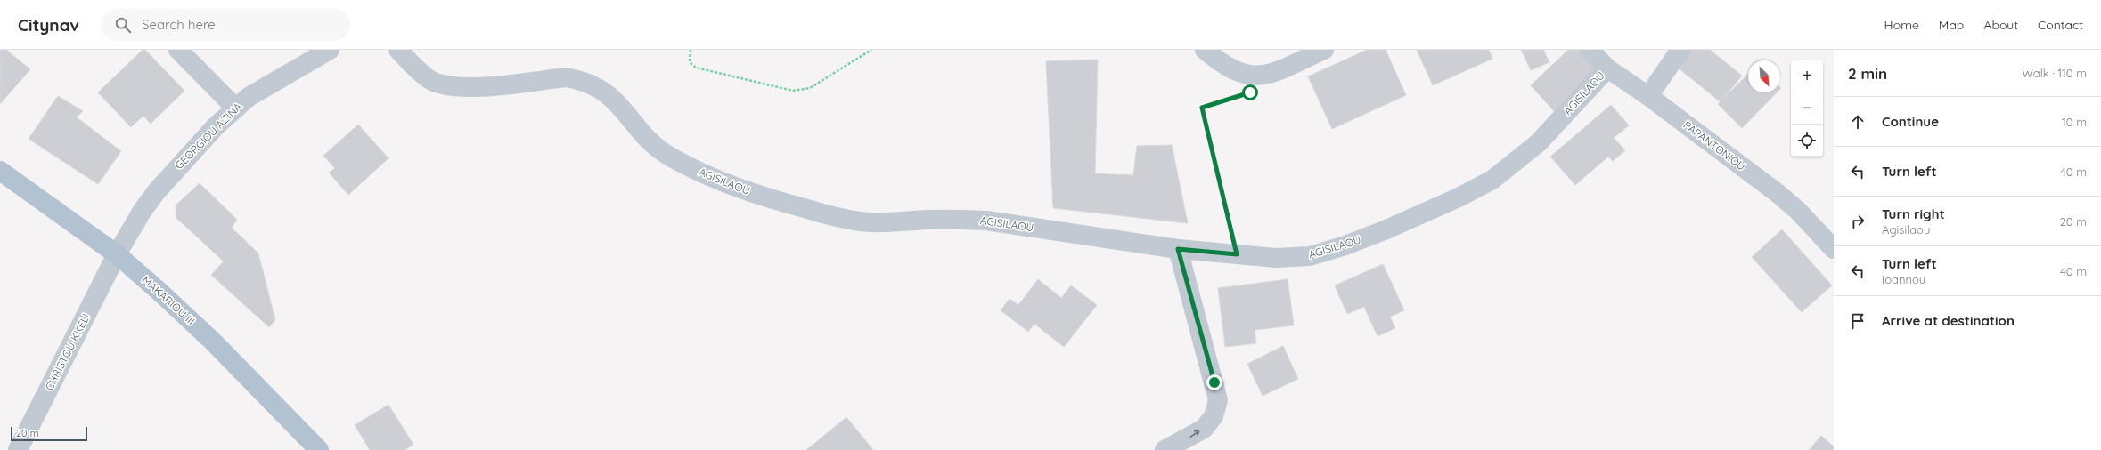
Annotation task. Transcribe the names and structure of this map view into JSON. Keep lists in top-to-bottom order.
{
  "streets": {
    "main road": ["MAKARIOU III"],
    "street": [
      "AGISILAOU",
      "GEORGIOU AZINA",
      "PAPANTONIOU",
      "CHRISTOU KKELI"
    ]
  },
  "crossings": [
    ["AGISILAOU", "PAPANTONIOU"],
    ["GEORGIOU AZINA", "MAKARIOU III"],
    ["GEORGIOU AZINA", "CHRISTOU KKELI"],
    ["MAKARIOU III", "CHRISTOU KKELI"]
  ],
  "scale_bar": "20 m",
  "north": "bottom right",
  "page": {
    "header": "Citynav",
    "search": "Search here",
    "nav": [
      "Home",
      "Map",
      "About",
      "Contact"
    ],
    "heading": ["2 min", "Walk · 110 m"],
    "map_buttons": ["+", "−"],
    "list": [
      ["Continue", "10 m"],
      ["Turn left", "40 m"],
      ["Turn right", "Agisilaou", "20 m"],
      ["Turn left", "Ioannou", "40 m"],
      "Arrive at destination"
    ],
    "scale": "20 m"
  }
}
